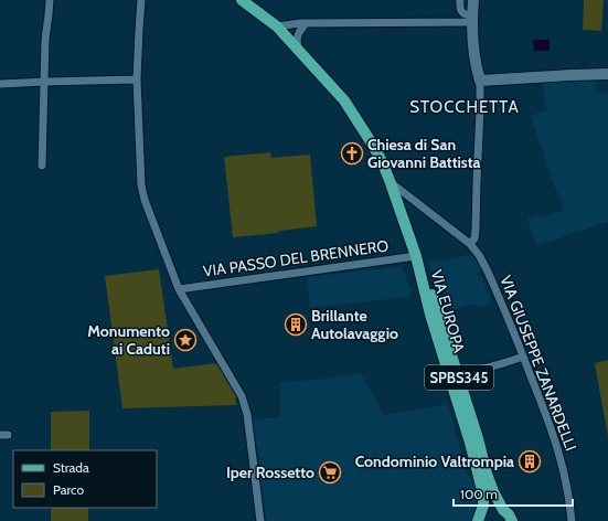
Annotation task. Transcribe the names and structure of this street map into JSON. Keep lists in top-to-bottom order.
{
  "streets": {
    "main road": ["VIA EUROPA", "SPBS345"],
    "street": ["VIA PASSO DEL BRENNERO", "VIA GIUSEPPE ZANARDELLI"]
  },
  "crossings": [
    ["VIA PASSO DEL BRENNERO", "VIA EUROPA"]
  ],
  "districts": ["STOCCHETTA"],
  "places": {
    "church": ["Chiesa di San Giovanni Battista"],
    "building": ["Brillante Autolavaggio", "Condominio Valtrompia"],
    "place": ["Monumento ai Caduti"],
    "supermarket": ["Iper Rossetto"]
  },
  "legend": ["Strada", "Parco"],
  "scale_bar": "100 m"
}
